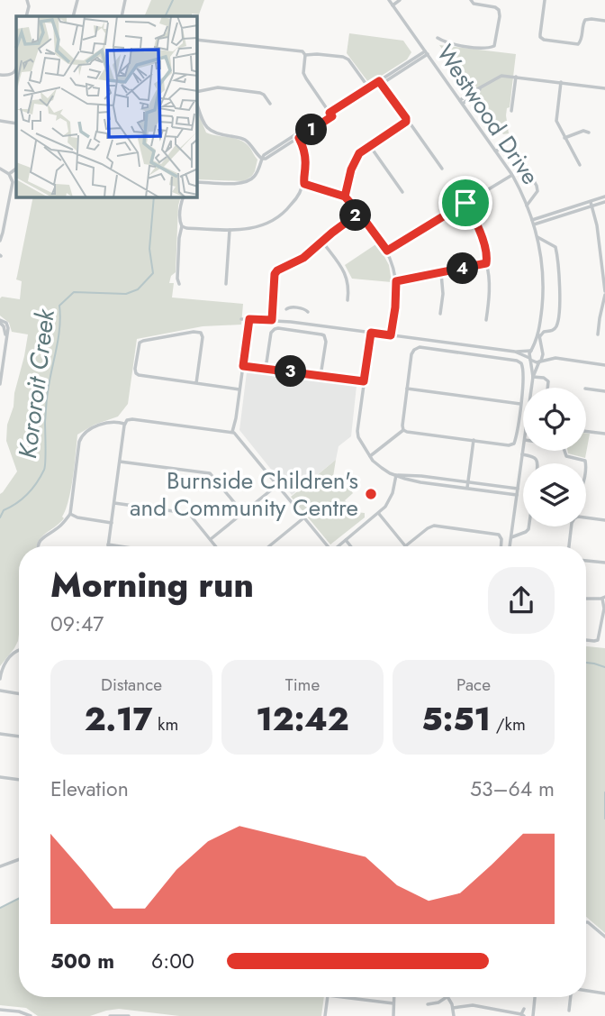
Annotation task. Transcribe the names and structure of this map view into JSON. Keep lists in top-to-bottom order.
{
  "streets": {
    "street": ["Westwood Drive"]
  },
  "water": ["Kororoit Creek"],
  "places": ["Burnside Children's and Community Centre"],
  "page": {
    "pins": [
      "1",
      "2",
      "4",
      "3"
    ],
    "heading": ["Morning run", "09:47"],
    "stats": [
      ["Distance", "2.17 km"],
      ["Time", "12:42"],
      ["Pace", "5:51 /km"]
    ],
    "chart": ["Elevation", "53–64 m"],
    "list": [
      {
        "name": "500 m",
        "note": "6:00"
      }
    ]
  }
}
